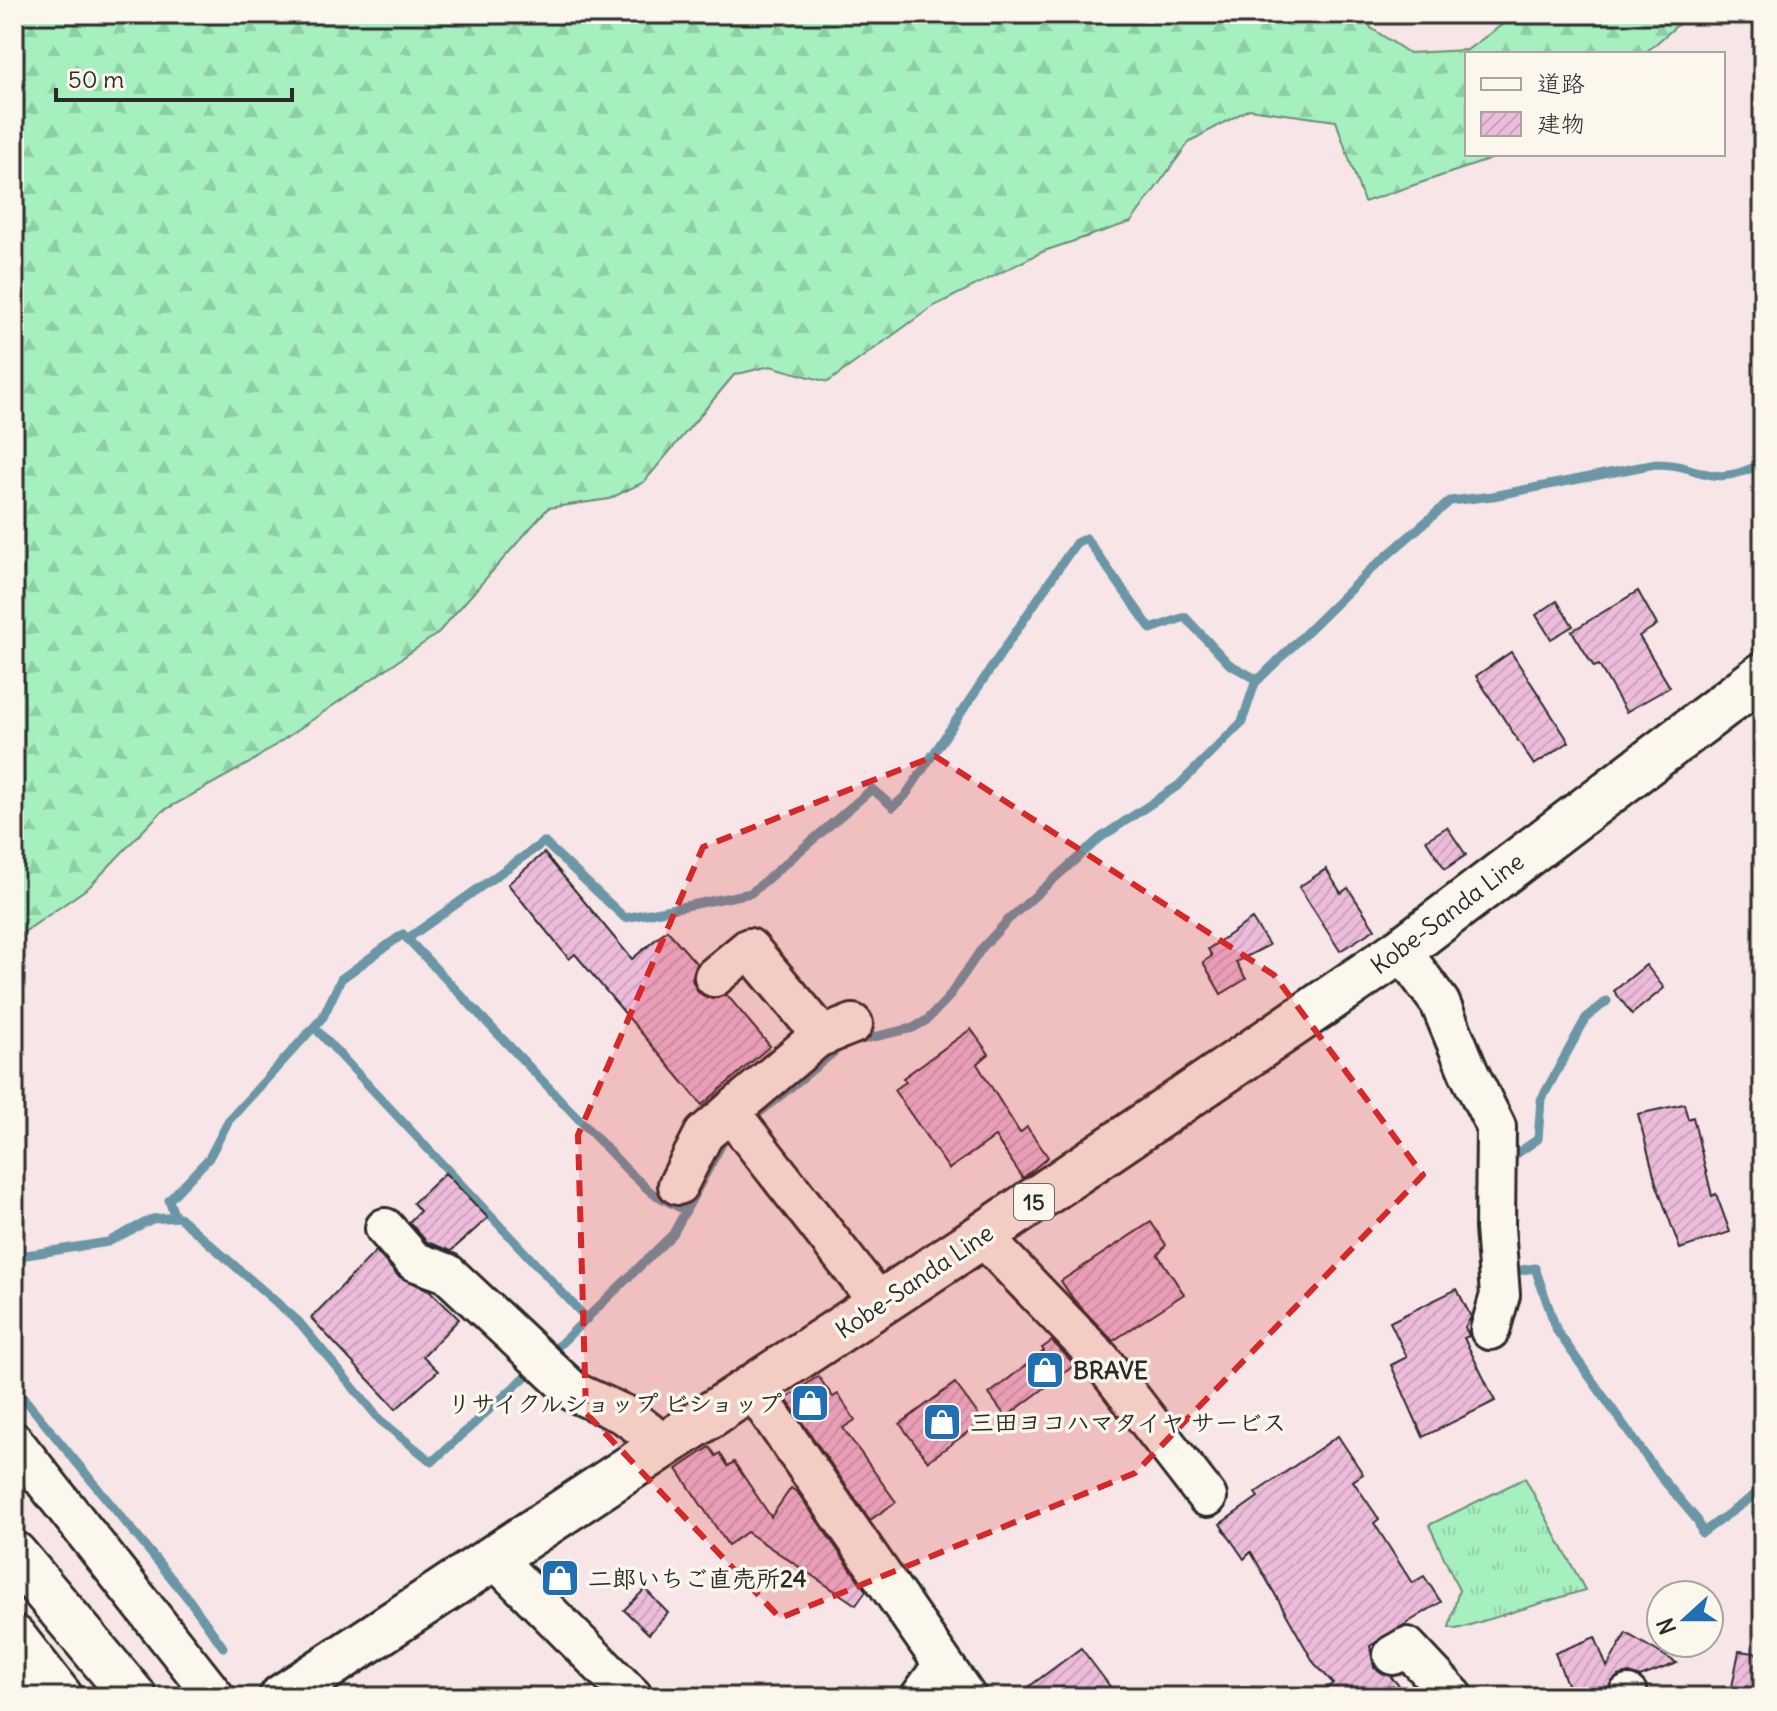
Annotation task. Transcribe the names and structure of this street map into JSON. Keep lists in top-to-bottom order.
{
  "streets": {
    "main road": ["Kobe-Sanda Line", "15"]
  },
  "places": {
    "shop": [
      "BRAVE",
      "リサイクルショップ ビショップ",
      "三田ヨコハマタイヤ サービス",
      "二郎いちご直売所24"
    ]
  },
  "legend": ["道路", "建物"],
  "scale_bar": "50 m",
  "north": "left"
}
